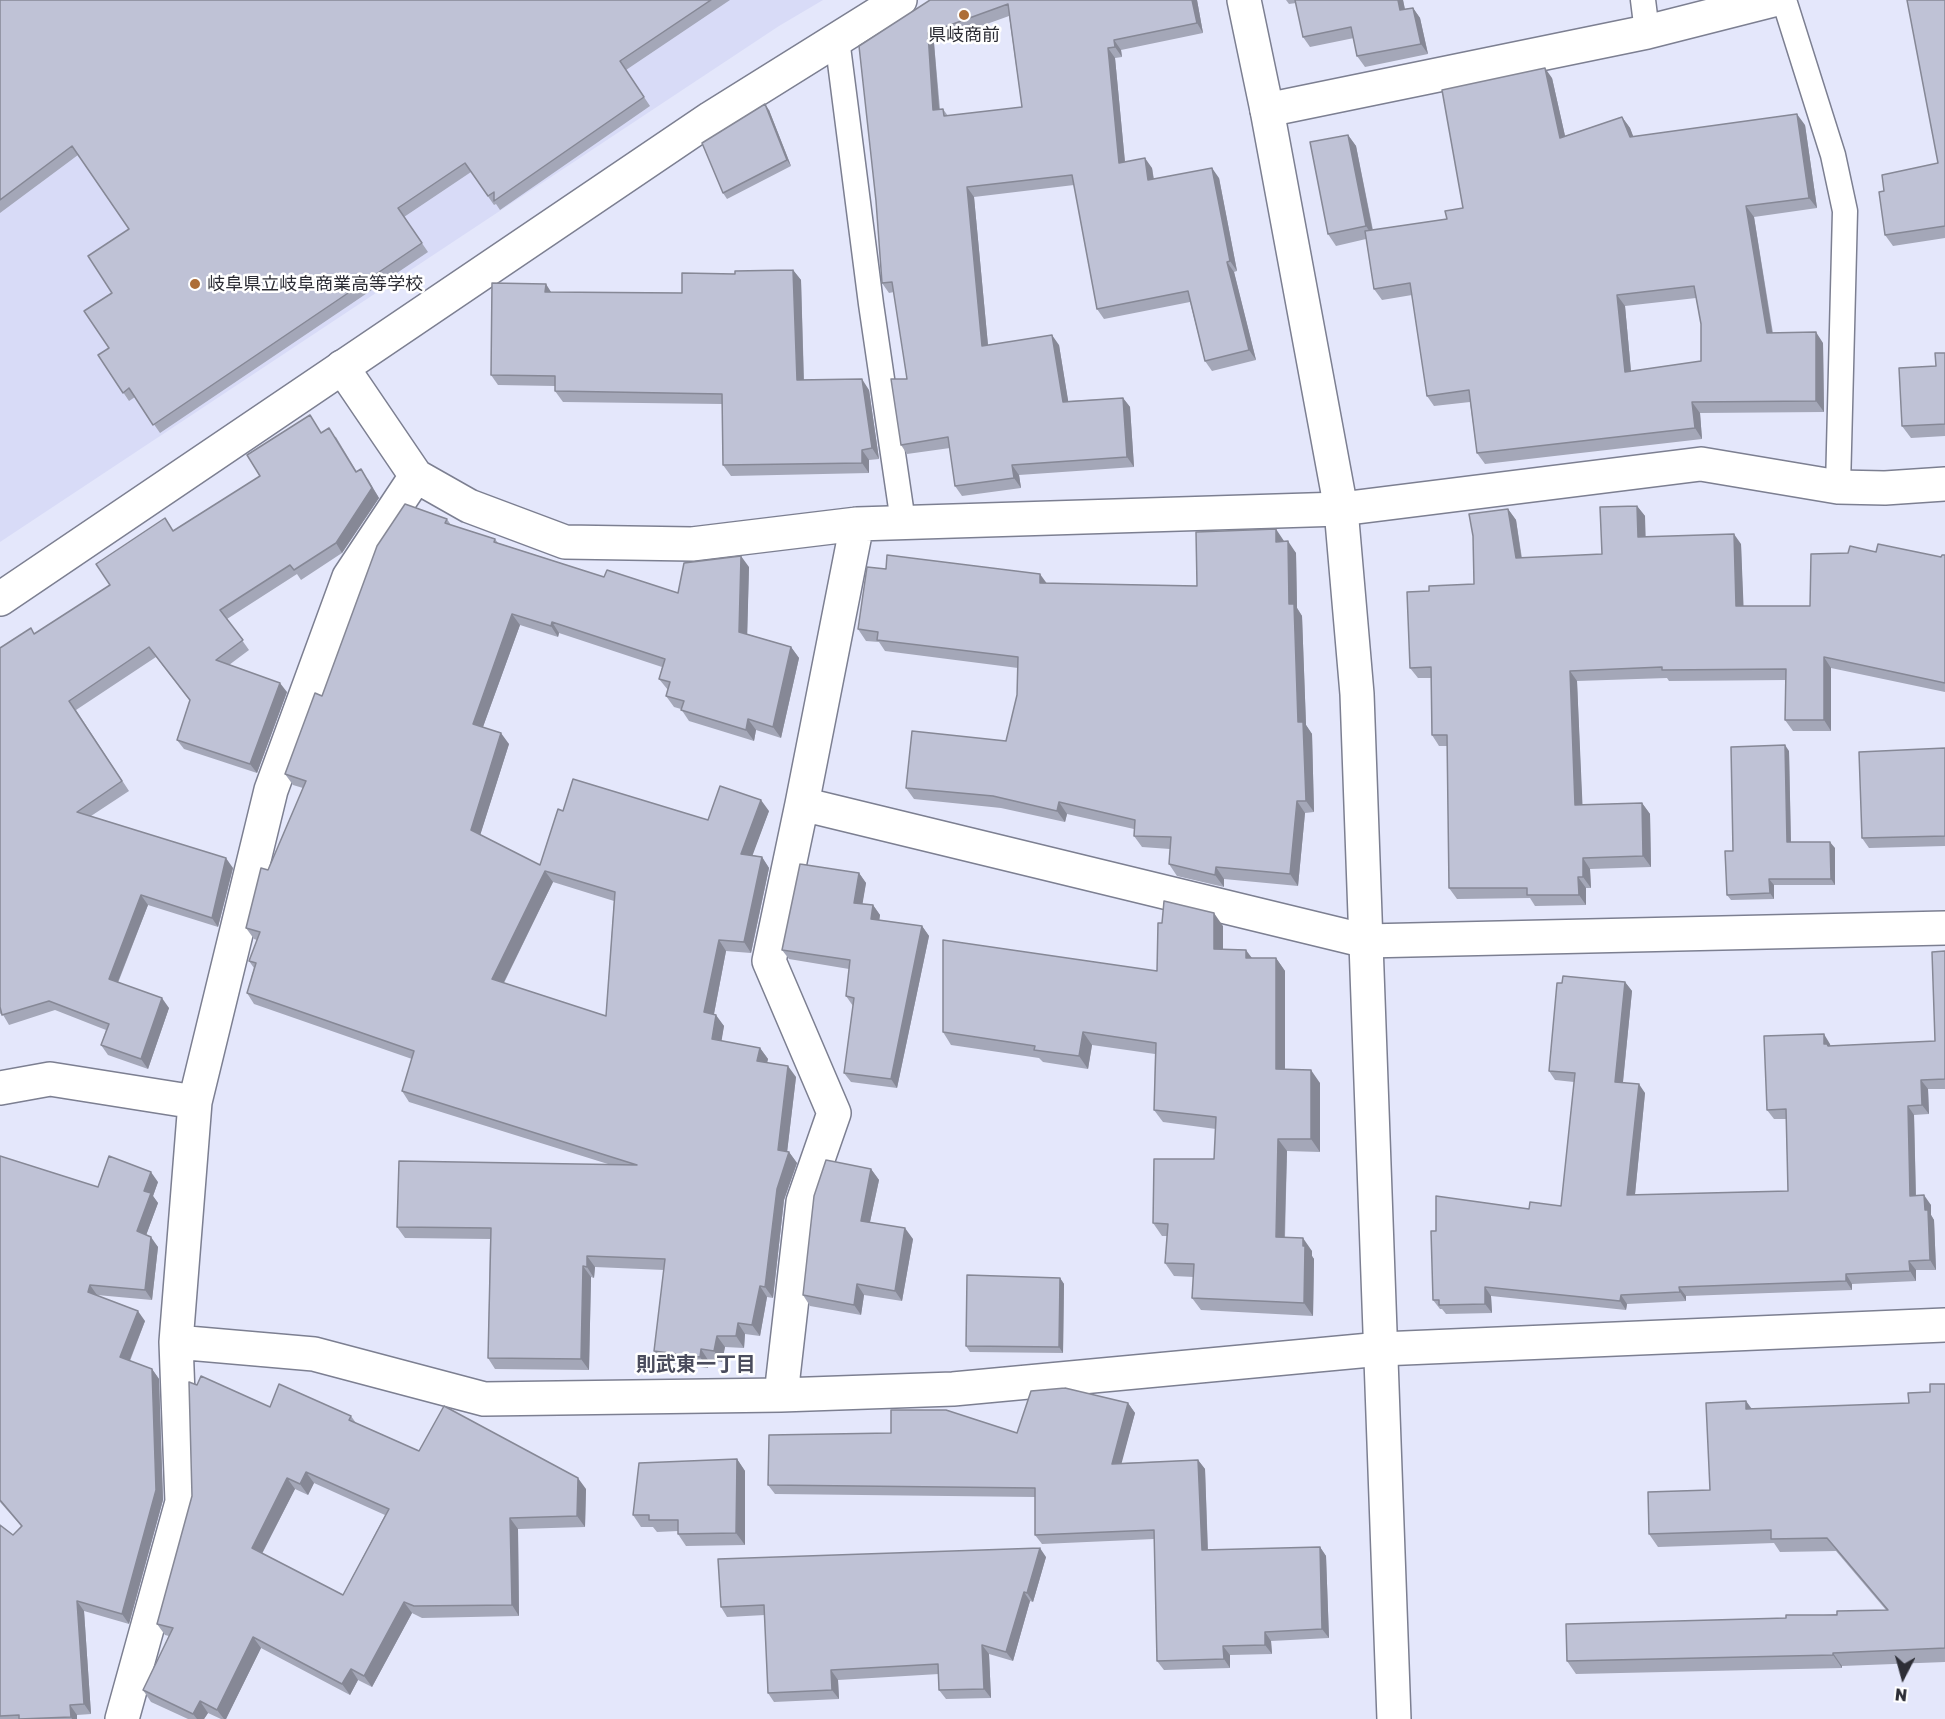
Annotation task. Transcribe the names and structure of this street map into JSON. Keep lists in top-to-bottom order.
{
  "districts": ["則武東一丁目"],
  "places": ["県岐商前", "岐阜県立岐阜商業高等学校"],
  "north": "bottom"
}
